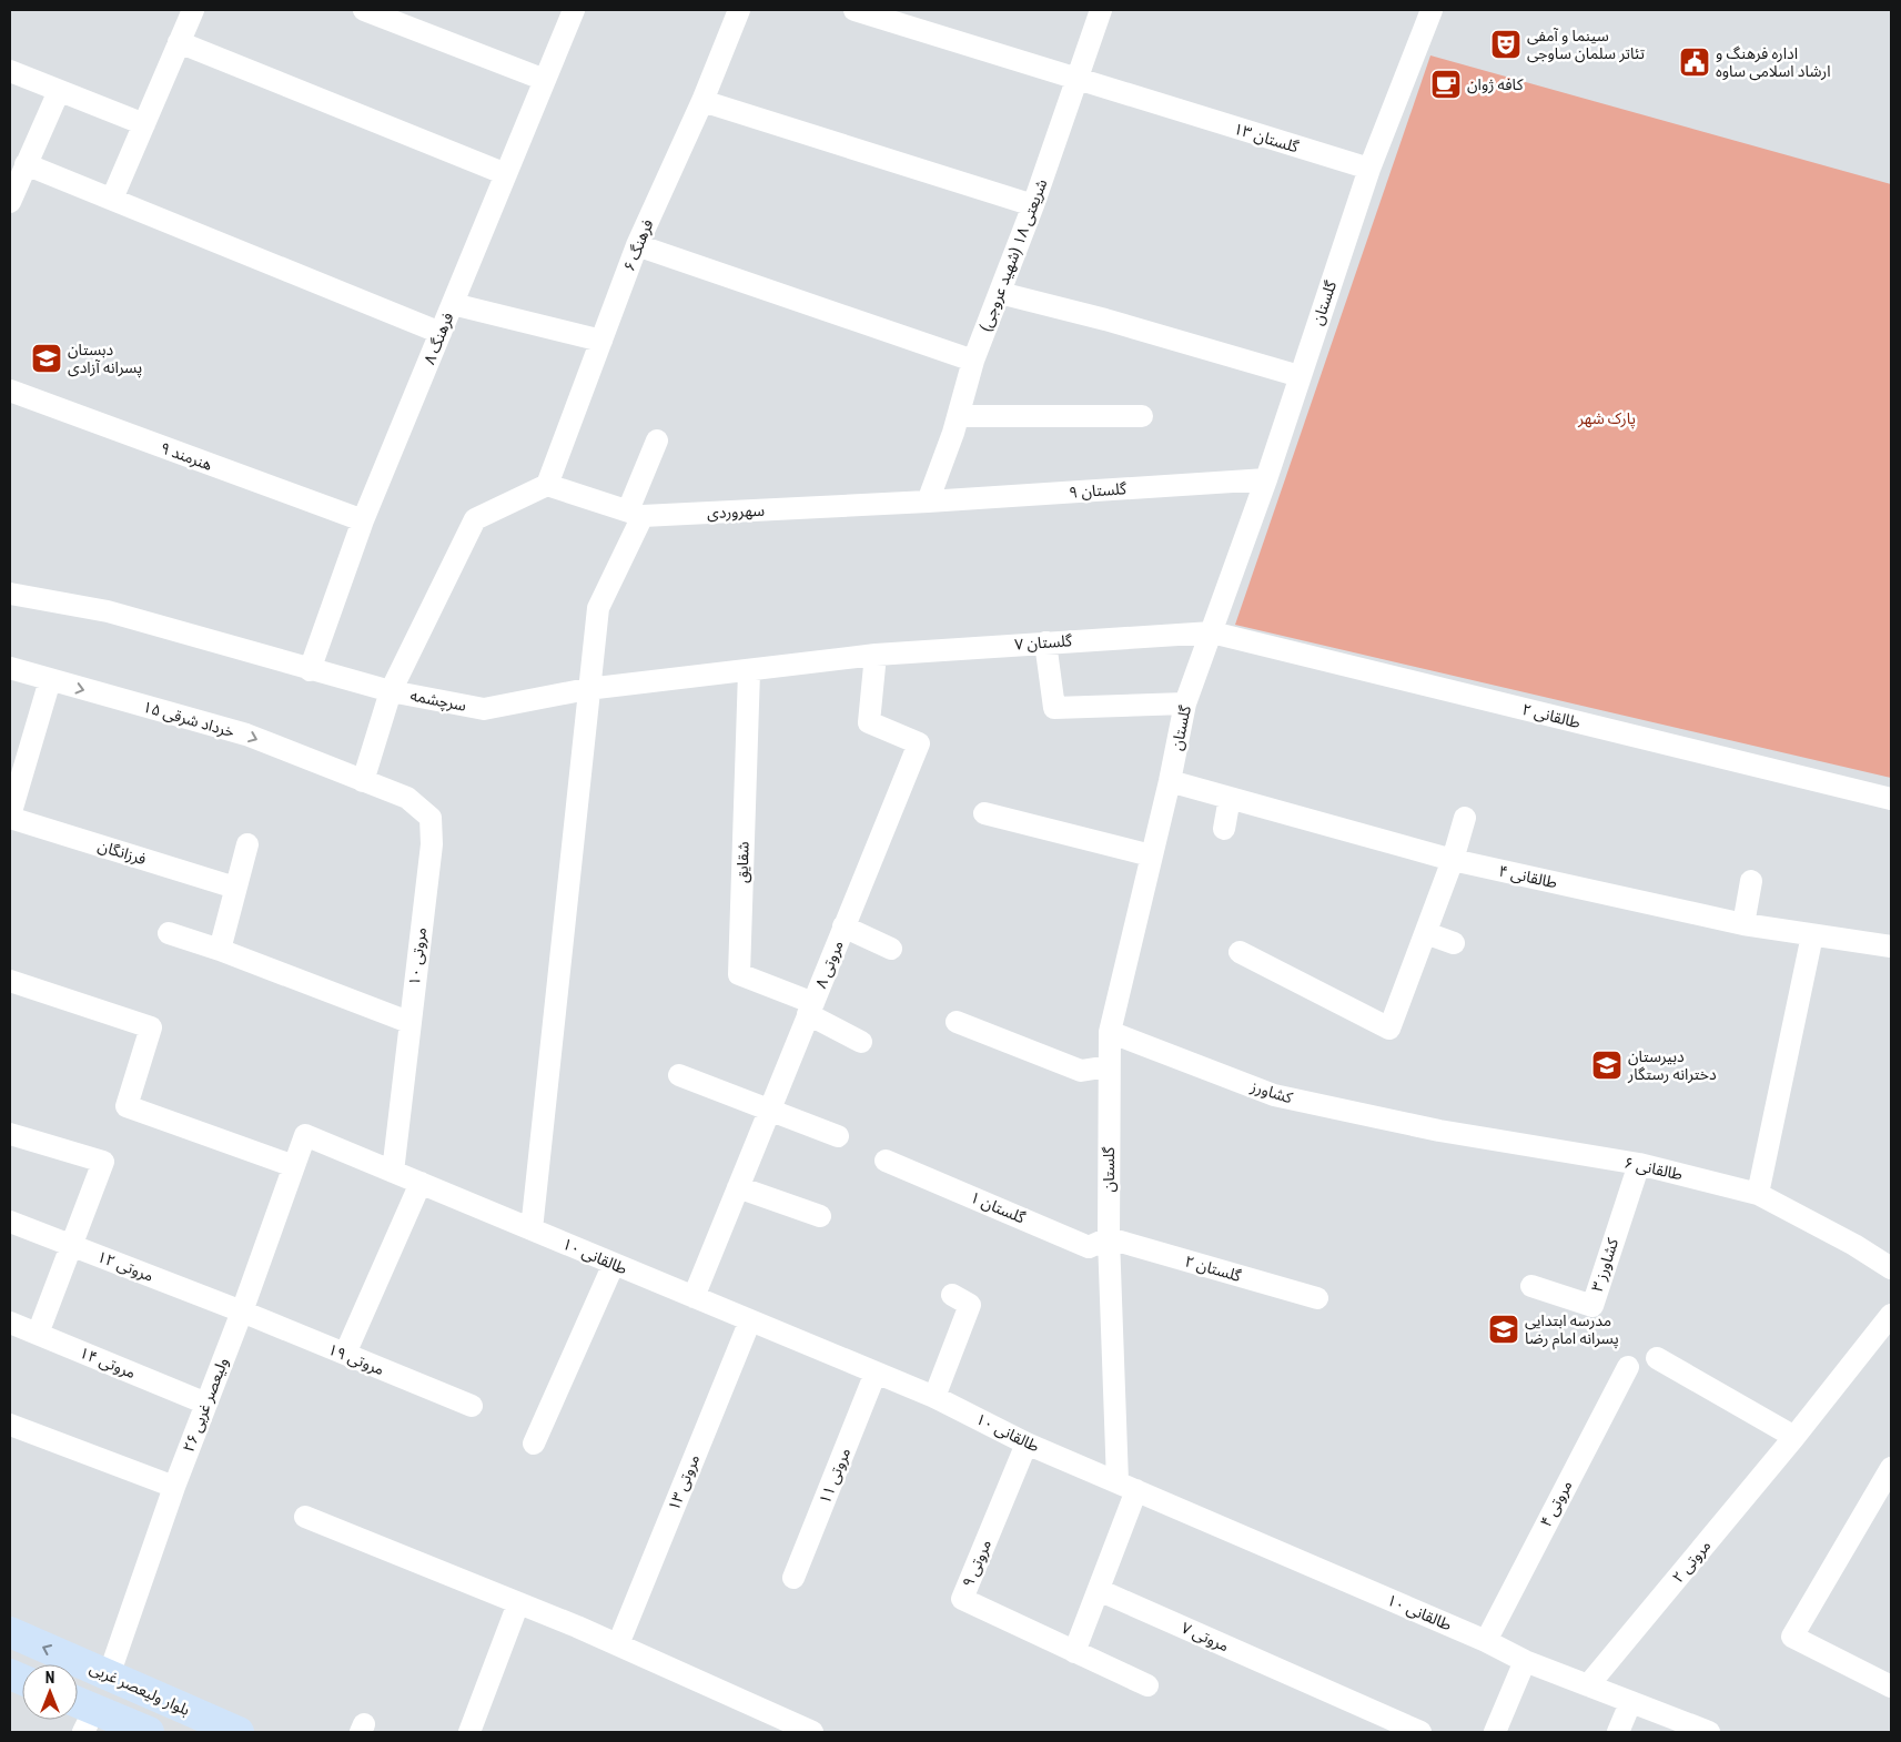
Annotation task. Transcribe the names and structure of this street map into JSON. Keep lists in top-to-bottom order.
{
  "streets": {
    "street": [
      "گلستان ۱۳",
      "فرهنگ ۶",
      "شریعتی ۱۸ (شهید عروجی)",
      "گلستان",
      "فرهنگ ۸",
      "هنرمند ۹",
      "گلستان ۹",
      "سهروردی",
      "گلستان ۷",
      "سرچشمه",
      "طالقانی ۲",
      "۱۵ خرداد شرقی",
      "فرزانگان",
      "شقایق",
      "طالقانی ۴",
      "مروتی ۱۰",
      "مروتی ۸",
      "کشاورز",
      "طالقانی ۶",
      "گلستان ۱",
      "طالقانی ۱۰",
      "کشاورز ۳",
      "مروتی ۱۲",
      "گلستان ۲",
      "مروتی ۱۹",
      "مروتی ۱۴",
      "ولیعصر غربی ۲۶",
      "مروتی ۱۱",
      "مروتی ۱۳",
      "مروتی ۴",
      "مروتی ۲",
      "مروتی ۹",
      "مروتی ۷",
      "بلوار ولیعصر غربی"
    ]
  },
  "crossings": [
    ["گلستان ۱۳", "شریعتی ۱۸ (شهید عروجی)"],
    ["گلستان ۱۳", "گلستان"],
    ["فرهنگ ۶", "سهروردی"],
    ["شریعتی ۱۸ (شهید عروجی)", "گلستان ۹"],
    ["شریعتی ۱۸ (شهید عروجی)", "سهروردی"],
    ["گلستان", "گلستان ۹"],
    ["گلستان", "گلستان ۷"],
    ["گلستان", "طالقانی ۲"],
    ["گلستان", "طالقانی ۴"],
    ["گلستان", "کشاورز"],
    ["گلستان", "گلستان ۱"],
    ["گلستان", "طالقانی ۱۰"],
    ["گلستان", "گلستان ۲"],
    ["فرهنگ ۸", "هنرمند ۹"],
    ["فرهنگ ۸", "سرچشمه"],
    ["گلستان ۹", "سهروردی"],
    ["گلستان ۷", "سرچشمه"],
    ["گلستان ۷", "طالقانی ۲"],
    ["گلستان ۷", "مروتی ۸"],
    ["سرچشمه", "شقایق"],
    ["سرچشمه", "مروتی ۸"],
    ["۱۵ خرداد شرقی", "مروتی ۱۰"],
    ["شقایق", "مروتی ۸"],
    ["مروتی ۱۰", "طالقانی ۱۰"],
    ["مروتی ۸", "طالقانی ۱۰"],
    ["کشاورز", "طالقانی ۶"],
    ["طالقانی ۶", "کشاورز ۳"],
    ["گلستان ۱", "گلستان ۲"],
    ["طالقانی ۱۰", "ولیعصر غربی ۲۶"],
    ["طالقانی ۱۰", "مروتی ۱۱"],
    ["طالقانی ۱۰", "مروتی ۱۳"],
    ["طالقانی ۱۰", "مروتی ۴"],
    ["طالقانی ۱۰", "مروتی ۲"],
    ["طالقانی ۱۰", "مروتی ۹"],
    ["مروتی ۱۲", "مروتی ۱۹"],
    ["مروتی ۱۲", "ولیعصر غربی ۲۶"],
    ["مروتی ۱۹", "ولیعصر غربی ۲۶"],
    ["مروتی ۱۴", "ولیعصر غربی ۲۶"],
    ["ولیعصر غربی ۲۶", "بلوار ولیعصر غربی"]
  ],
  "one_way": ["۱۵ خرداد شرقی"],
  "parks": ["پارک شهر"],
  "places": {
    "theatre": ["سینما و آمفی تئاتر سلمان ساوجی"],
    "public building": ["اداره فرهنگ و ارشاد اسلامی ساوه"],
    "cafe": ["کافه ژوان"],
    "school or university": ["دبستان پسرانه آزادی", "دبیرستان دخترانه رستگار", "مدرسه ابتدایی پسرانه امام رضا"]
  },
  "north": "top"
}
